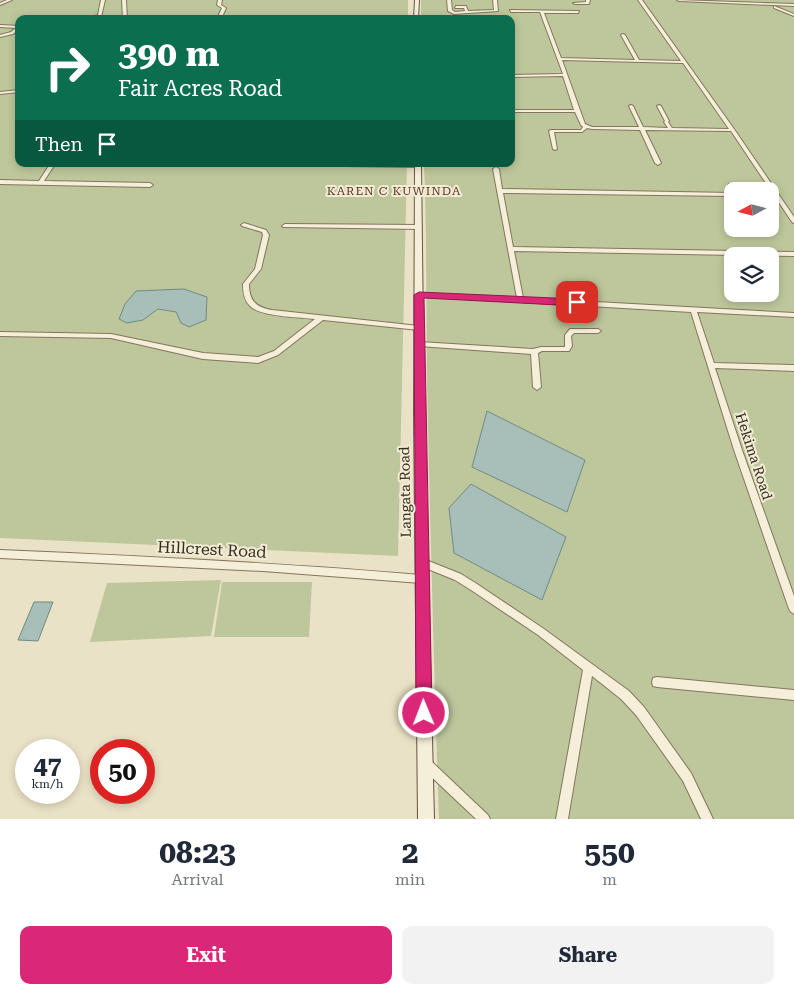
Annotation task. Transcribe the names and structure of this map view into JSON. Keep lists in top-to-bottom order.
{
  "streets": {
    "main road": ["Langata Road"],
    "street": ["Hekima Road", "Hillcrest Road"]
  },
  "crossings": [
    ["Langata Road", "Hillcrest Road"]
  ],
  "districts": ["KAREN C KUWINDA"],
  "north": "left",
  "page": {
    "turn": ["390 m", "Fair Acres Road"],
    "then": "Then",
    "speed": "47 km/h",
    "limit": "50",
    "eta": [
      "08:23",
      "Arrival",
      "2",
      "min",
      "550",
      "m"
    ],
    "buttons": ["Exit", "Share"]
  }
}
